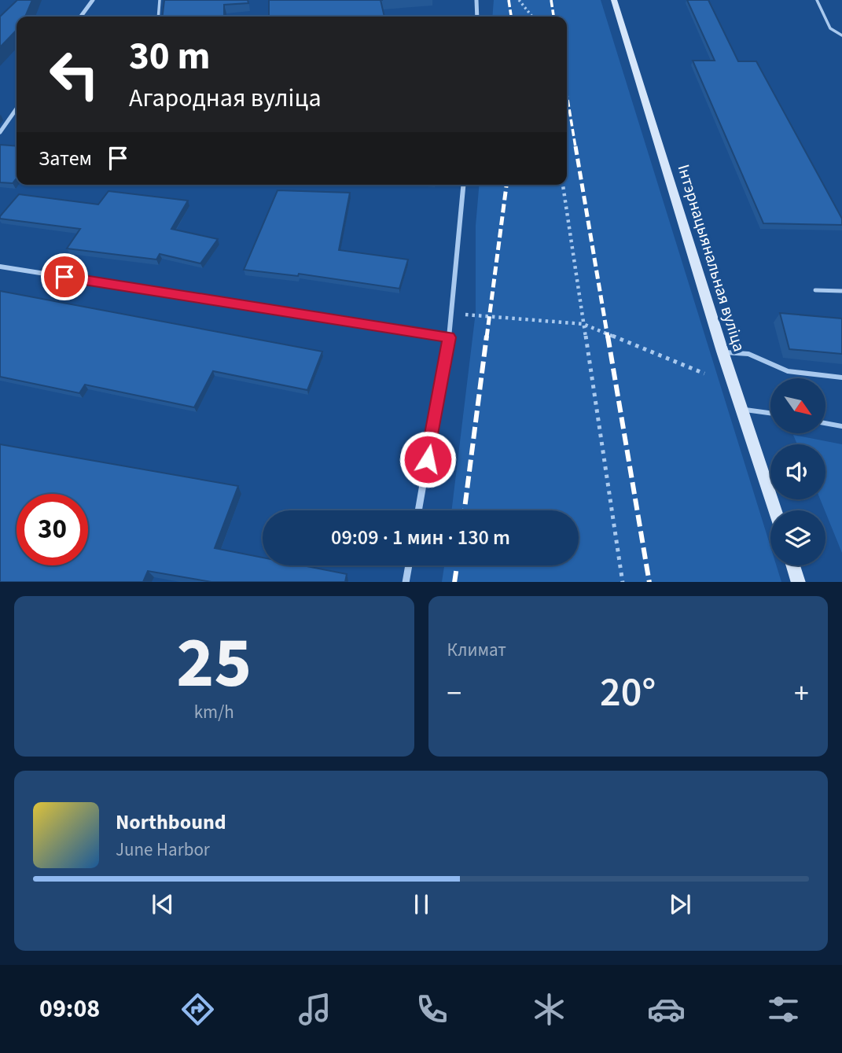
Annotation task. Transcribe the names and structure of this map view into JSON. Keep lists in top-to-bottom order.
{
  "streets": {
    "street": ["Інтэрнацыянальная вуліца"]
  },
  "north": "bottom right",
  "page": {
    "turn": ["30 m", "Агародная вуліца"],
    "then": "Затем",
    "limit": "30",
    "trip": "09:09 · 1 мин · 130 m",
    "tile": [
      ["25", "km/h"],
      "Климат"
    ],
    "heat": ["−", "20°", "+"],
    "song": ["Northbound", "June Harbor"],
    "tabs": "09:08"
  }
}
